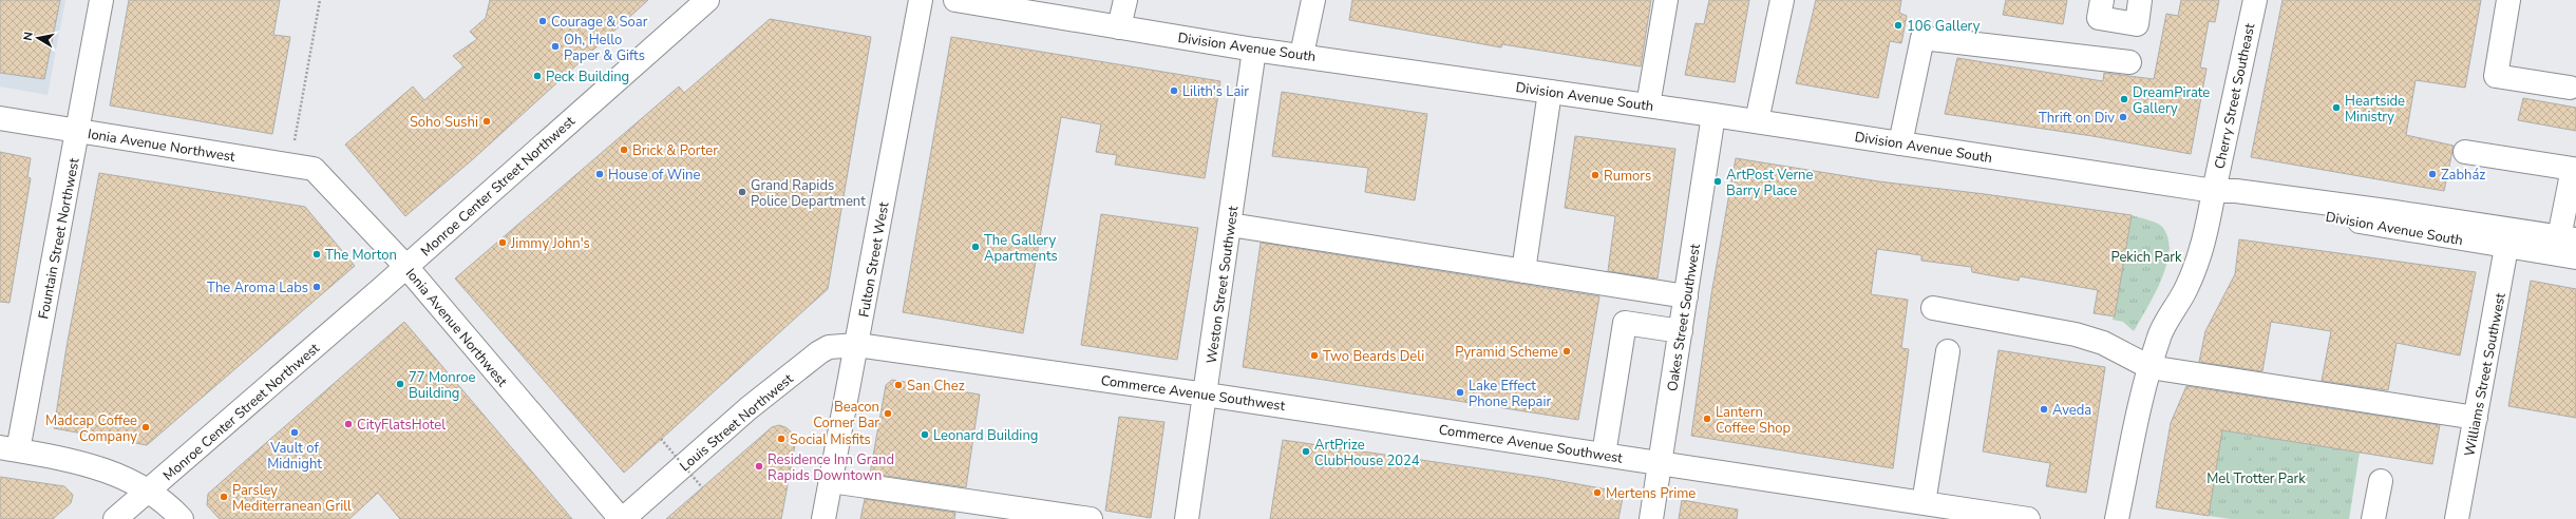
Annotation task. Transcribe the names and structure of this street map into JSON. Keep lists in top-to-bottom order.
{
  "streets": {
    "street": [
      "Division Avenue South",
      "Cherry Street Southeast",
      "Ionia Avenue Northwest",
      "Monroe Center Street Northwest",
      "Fountain Street Northwest",
      "Fulton Street West",
      "Weston Street Southwest",
      "Oakes Street Southwest",
      "Williams Street Southwest",
      "Commerce Avenue Southwest",
      "Louis Street Northwest"
    ]
  },
  "crossings": [
    ["Division Avenue South", "Cherry Street Southeast"],
    ["Division Avenue South", "Weston Street Southwest"],
    ["Division Avenue South", "Oakes Street Southwest"],
    ["Division Avenue South", "Williams Street Southwest"],
    ["Ionia Avenue Northwest", "Monroe Center Street Northwest"],
    ["Ionia Avenue Northwest", "Fountain Street Northwest"],
    ["Ionia Avenue Northwest", "Louis Street Northwest"],
    ["Fulton Street West", "Commerce Avenue Southwest"],
    ["Fulton Street West", "Louis Street Northwest"],
    ["Weston Street Southwest", "Commerce Avenue Southwest"],
    ["Oakes Street Southwest", "Commerce Avenue Southwest"],
    ["Commerce Avenue Southwest", "Louis Street Northwest"]
  ],
  "parks": ["Pekich Park", "Mel Trotter Park"],
  "places": [
    "Courage & Soar",
    "106 Gallery",
    "Oh, Hello Paper & Gifts",
    "Peck Building",
    "Lilith's Lair",
    "DreamPirate Gallery",
    "Heartside Ministry",
    "Thrift on Div",
    "Soho Sushi",
    "Brick & Porter",
    "House of Wine",
    "Zabház",
    "Rumors",
    "ArtPost Verne Barry Place",
    "Grand Rapids Police Department",
    "Jimmy John's",
    "The Gallery Apartments",
    "The Morton",
    "The Aroma Labs",
    "Pyramid Scheme",
    "Two Beards Deli",
    "77 Monroe Building",
    "San Chez",
    "Lake Effect Phone Repair",
    "Aveda",
    "Beacon Corner Bar",
    "Lantern Coffee Shop",
    "CityFlatsHotel",
    "Madcap Coffee Company",
    "Vault of Midnight",
    "Leonard Building",
    "Social Misfits",
    "ArtPrize ClubHouse 2024",
    "Residence Inn Grand Rapids Downtown",
    "Mertens Prime",
    "Parsley Mediterranean Grill"
  ],
  "north": "left"
}
